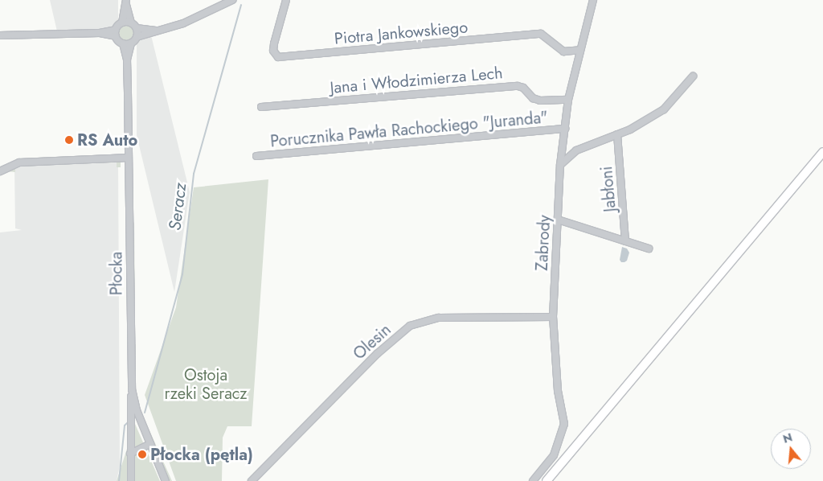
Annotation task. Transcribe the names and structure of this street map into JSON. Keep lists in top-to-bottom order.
{
  "streets": {
    "street": [
      "Piotra Jankowskiego",
      "Jana i Włodzimierza Lech",
      "Porucznika Pawła Rachockiego \"Juranda\"",
      "Jabłoni",
      "Zabrody",
      "Płocka",
      "Olesin"
    ]
  },
  "crossings": [
    ["Piotra Jankowskiego", "Zabrody"],
    ["Jana i Włodzimierza Lech", "Zabrody"],
    ["Porucznika Pawła Rachockiego \"Juranda\"", "Zabrody"],
    ["Jabłoni", "Zabrody"],
    ["Zabrody", "Olesin"]
  ],
  "water": ["Seracz"],
  "parks": ["Ostoja rzeki Seracz"],
  "places": ["RS Auto", "Płocka (pętla)"],
  "north": "top"
}
